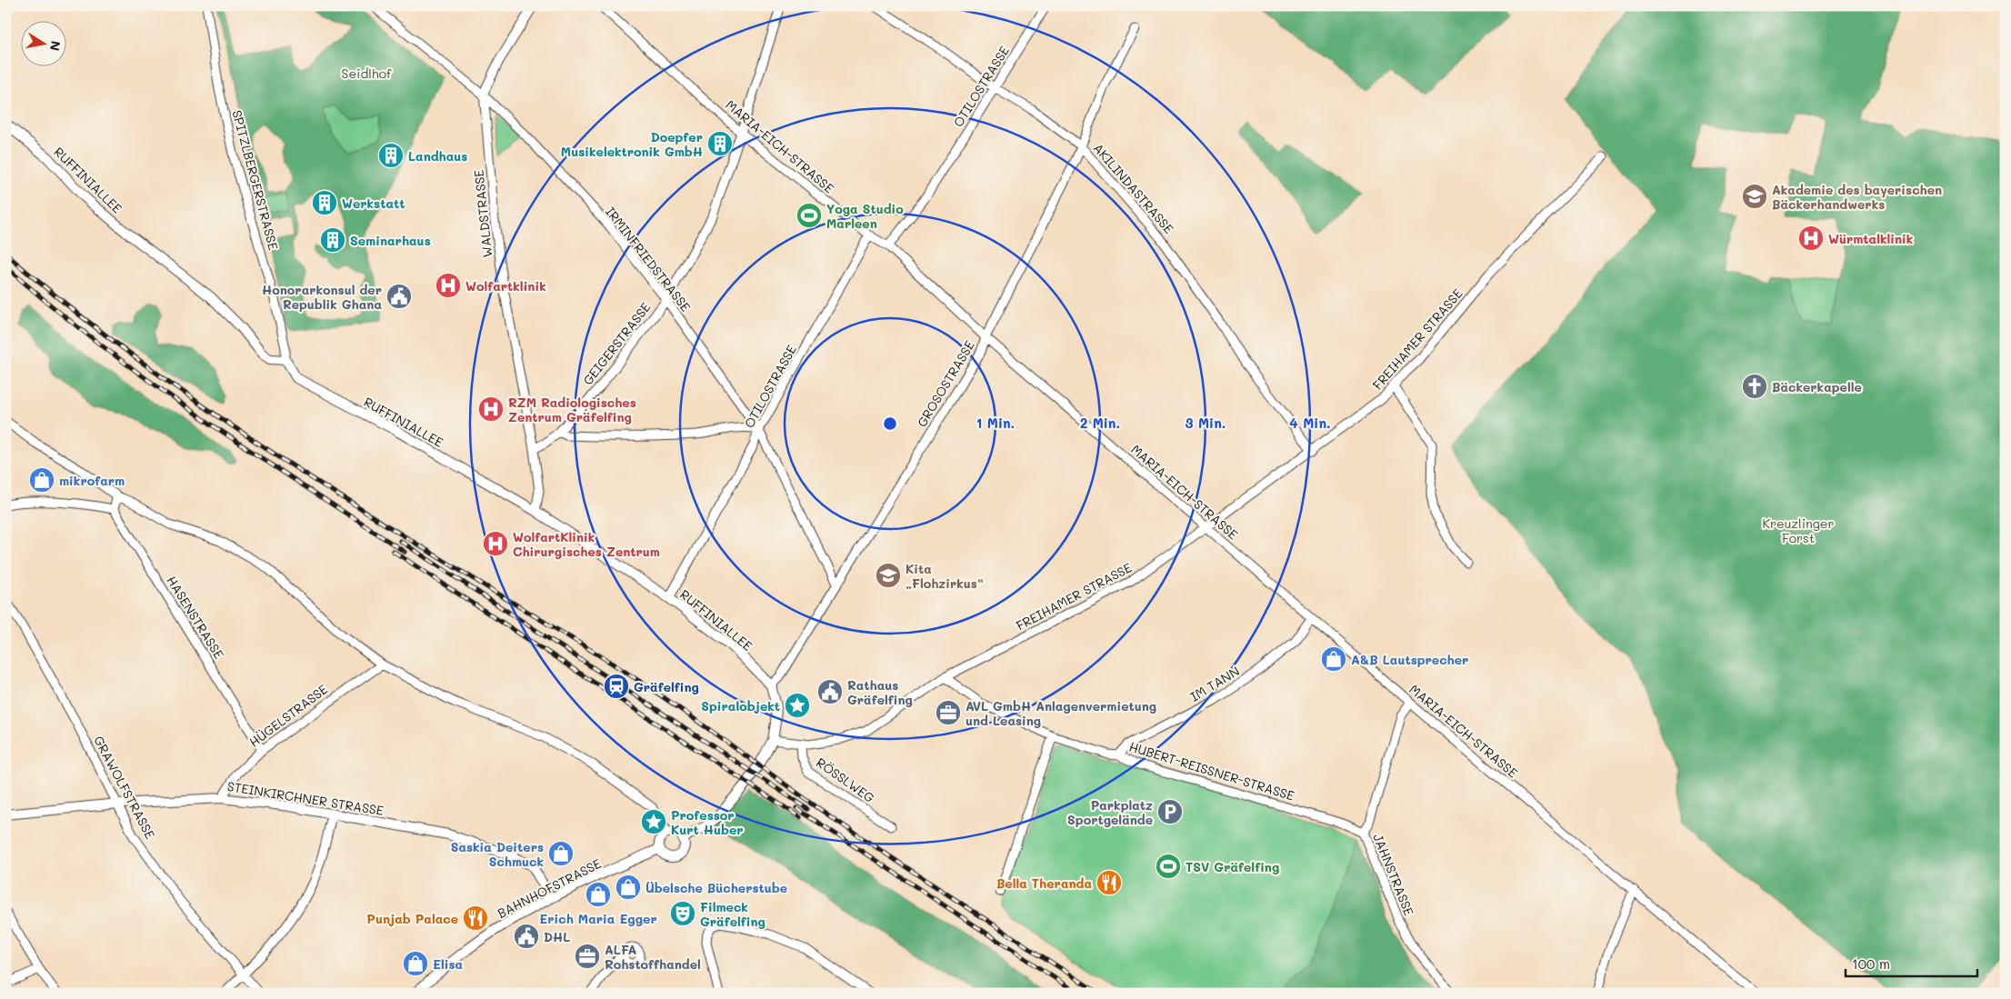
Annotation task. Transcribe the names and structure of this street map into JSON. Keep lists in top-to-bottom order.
{
  "streets": {
    "street": [
      "OTILOSTRASSE",
      "MARIA-EICH-STRASSE",
      "RUFFINIALLEE",
      "SPITZLBERGERSTRASSE",
      "AKILINDASTRASSE",
      "WALDSTRASSE",
      "IRMINFRIEDSTRASSE",
      "FREIHAMER STRASSE",
      "GEIGERSTRASSE",
      "GROSOSTRASSE",
      "HASENSTRASSE",
      "IM TANN",
      "HÜGELSTRASSE",
      "HUBERT-REISSNER-STRASSE",
      "RÖSSLWEG",
      "GRAWOLFSTRASSE",
      "STEINKIRCHNER STRASSE",
      "JAHNSTRASSE",
      "BAHNHOFSTRASSE"
    ]
  },
  "crossings": [
    ["OTILOSTRASSE", "MARIA-EICH-STRASSE"],
    ["OTILOSTRASSE", "RUFFINIALLEE"],
    ["OTILOSTRASSE", "AKILINDASTRASSE"],
    ["OTILOSTRASSE", "IRMINFRIEDSTRASSE"],
    ["MARIA-EICH-STRASSE", "FREIHAMER STRASSE"],
    ["MARIA-EICH-STRASSE", "GEIGERSTRASSE"],
    ["MARIA-EICH-STRASSE", "GROSOSTRASSE"],
    ["MARIA-EICH-STRASSE", "IM TANN"],
    ["MARIA-EICH-STRASSE", "JAHNSTRASSE"],
    ["RUFFINIALLEE", "SPITZLBERGERSTRASSE"],
    ["RUFFINIALLEE", "WALDSTRASSE"],
    ["RUFFINIALLEE", "GROSOSTRASSE"],
    ["AKILINDASTRASSE", "FREIHAMER STRASSE"],
    ["AKILINDASTRASSE", "GROSOSTRASSE"],
    ["WALDSTRASSE", "IRMINFRIEDSTRASSE"],
    ["WALDSTRASSE", "GEIGERSTRASSE"],
    ["IRMINFRIEDSTRASSE", "GEIGERSTRASSE"],
    ["IRMINFRIEDSTRASSE", "GROSOSTRASSE"],
    ["FREIHAMER STRASSE", "HUBERT-REISSNER-STRASSE"],
    ["FREIHAMER STRASSE", "RÖSSLWEG"],
    ["HASENSTRASSE", "HÜGELSTRASSE"],
    ["IM TANN", "HUBERT-REISSNER-STRASSE"],
    ["HÜGELSTRASSE", "STEINKIRCHNER STRASSE"],
    ["HUBERT-REISSNER-STRASSE", "JAHNSTRASSE"],
    ["GRAWOLFSTRASSE", "STEINKIRCHNER STRASSE"],
    ["STEINKIRCHNER STRASSE", "BAHNHOFSTRASSE"]
  ],
  "parks": ["Seidlhof", "Kreuzlinger Forst"],
  "places": {
    "building": [
      "Doepfer Musikelektronik GmbH",
      "Landhaus",
      "Werkstatt",
      "Seminarhaus"
    ],
    "school or university": ["Akademie des bayerischen Bäckerhandwerks", "Kita „Flohzirkus“"],
    "sports": ["Yoga Studio Marleen", "TSV Gräfelfing"],
    "hospital": [
      "Würmtalklinik",
      "Wolfartklinik",
      "RZM Radiologisches Zentrum Gräfelfing",
      "WolfartKlinik Chirurgisches Zentrum"
    ],
    "public building": ["Honorarkonsul der Republik Ghana", "Rathaus Gräfelfing", "DHL"],
    "church": ["Bäckerkapelle"],
    "shop": [
      "mikrofarm",
      "A&B Lautsprecher",
      "Saskia Deiters Schmuck",
      "Übelsche Bücherstube",
      "Erich Maria Egger",
      "Elisa"
    ],
    "station": ["Gräfelfing"],
    "place": ["Spiralobjekt", "Professor Kurt Huber"],
    "office": ["AVL GmbH Anlagenvermietung und Leasing", "ALFA Rohstoffhandel"],
    "parking": ["Parkplatz Sportgelände"],
    "restaurant": ["Bella Theranda", "Punjab Palace"],
    "theatre": ["Filmeck Gräfelfing"]
  },
  "scale_bar": "100 m",
  "north": "right",
  "rings": [
    "1 Min.",
    "2 Min.",
    "3 Min.",
    "4 Min."
  ]
}
